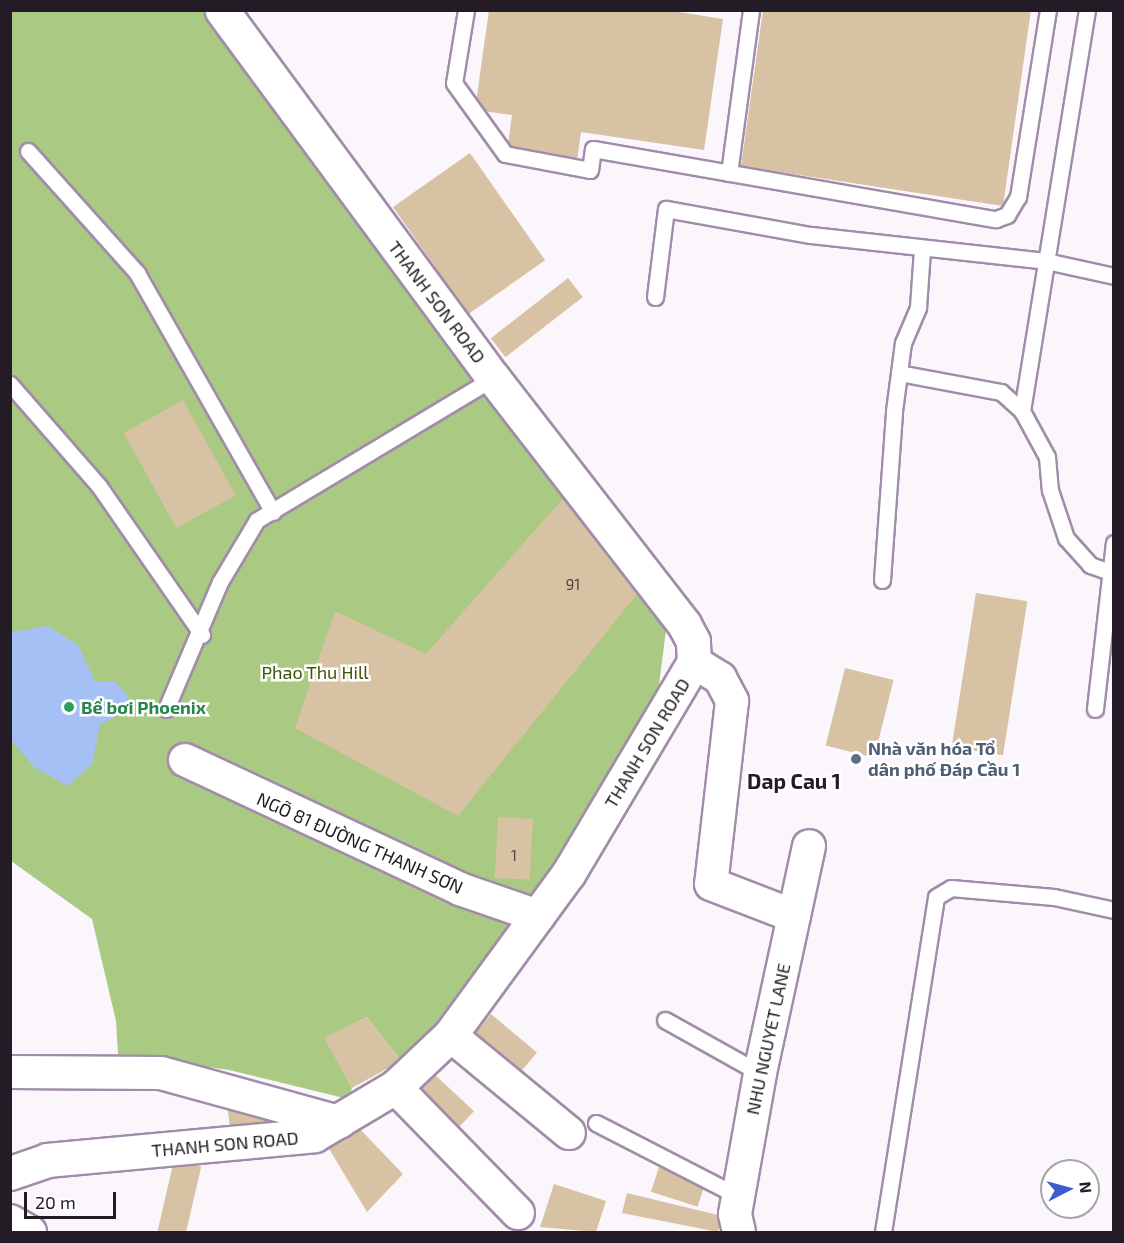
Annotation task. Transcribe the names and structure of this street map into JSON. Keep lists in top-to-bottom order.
{
  "streets": {
    "street": ["THANH SON ROAD", "NGÕ 81 ĐƯỜNG THANH SƠN", "NHU NGUYET LANE"]
  },
  "crossings": [
    ["THANH SON ROAD", "NGÕ 81 ĐƯỜNG THANH SƠN"]
  ],
  "districts": ["Dap Cau 1"],
  "parks": ["Phao Thu Hill"],
  "places": ["Bể bơi Phoenix", "Nhà văn hóa Tổ dân phố Đáp Cầu 1"],
  "house_numbers": ["91", "1"],
  "scale_bar": "20 m",
  "north": "right"
}
